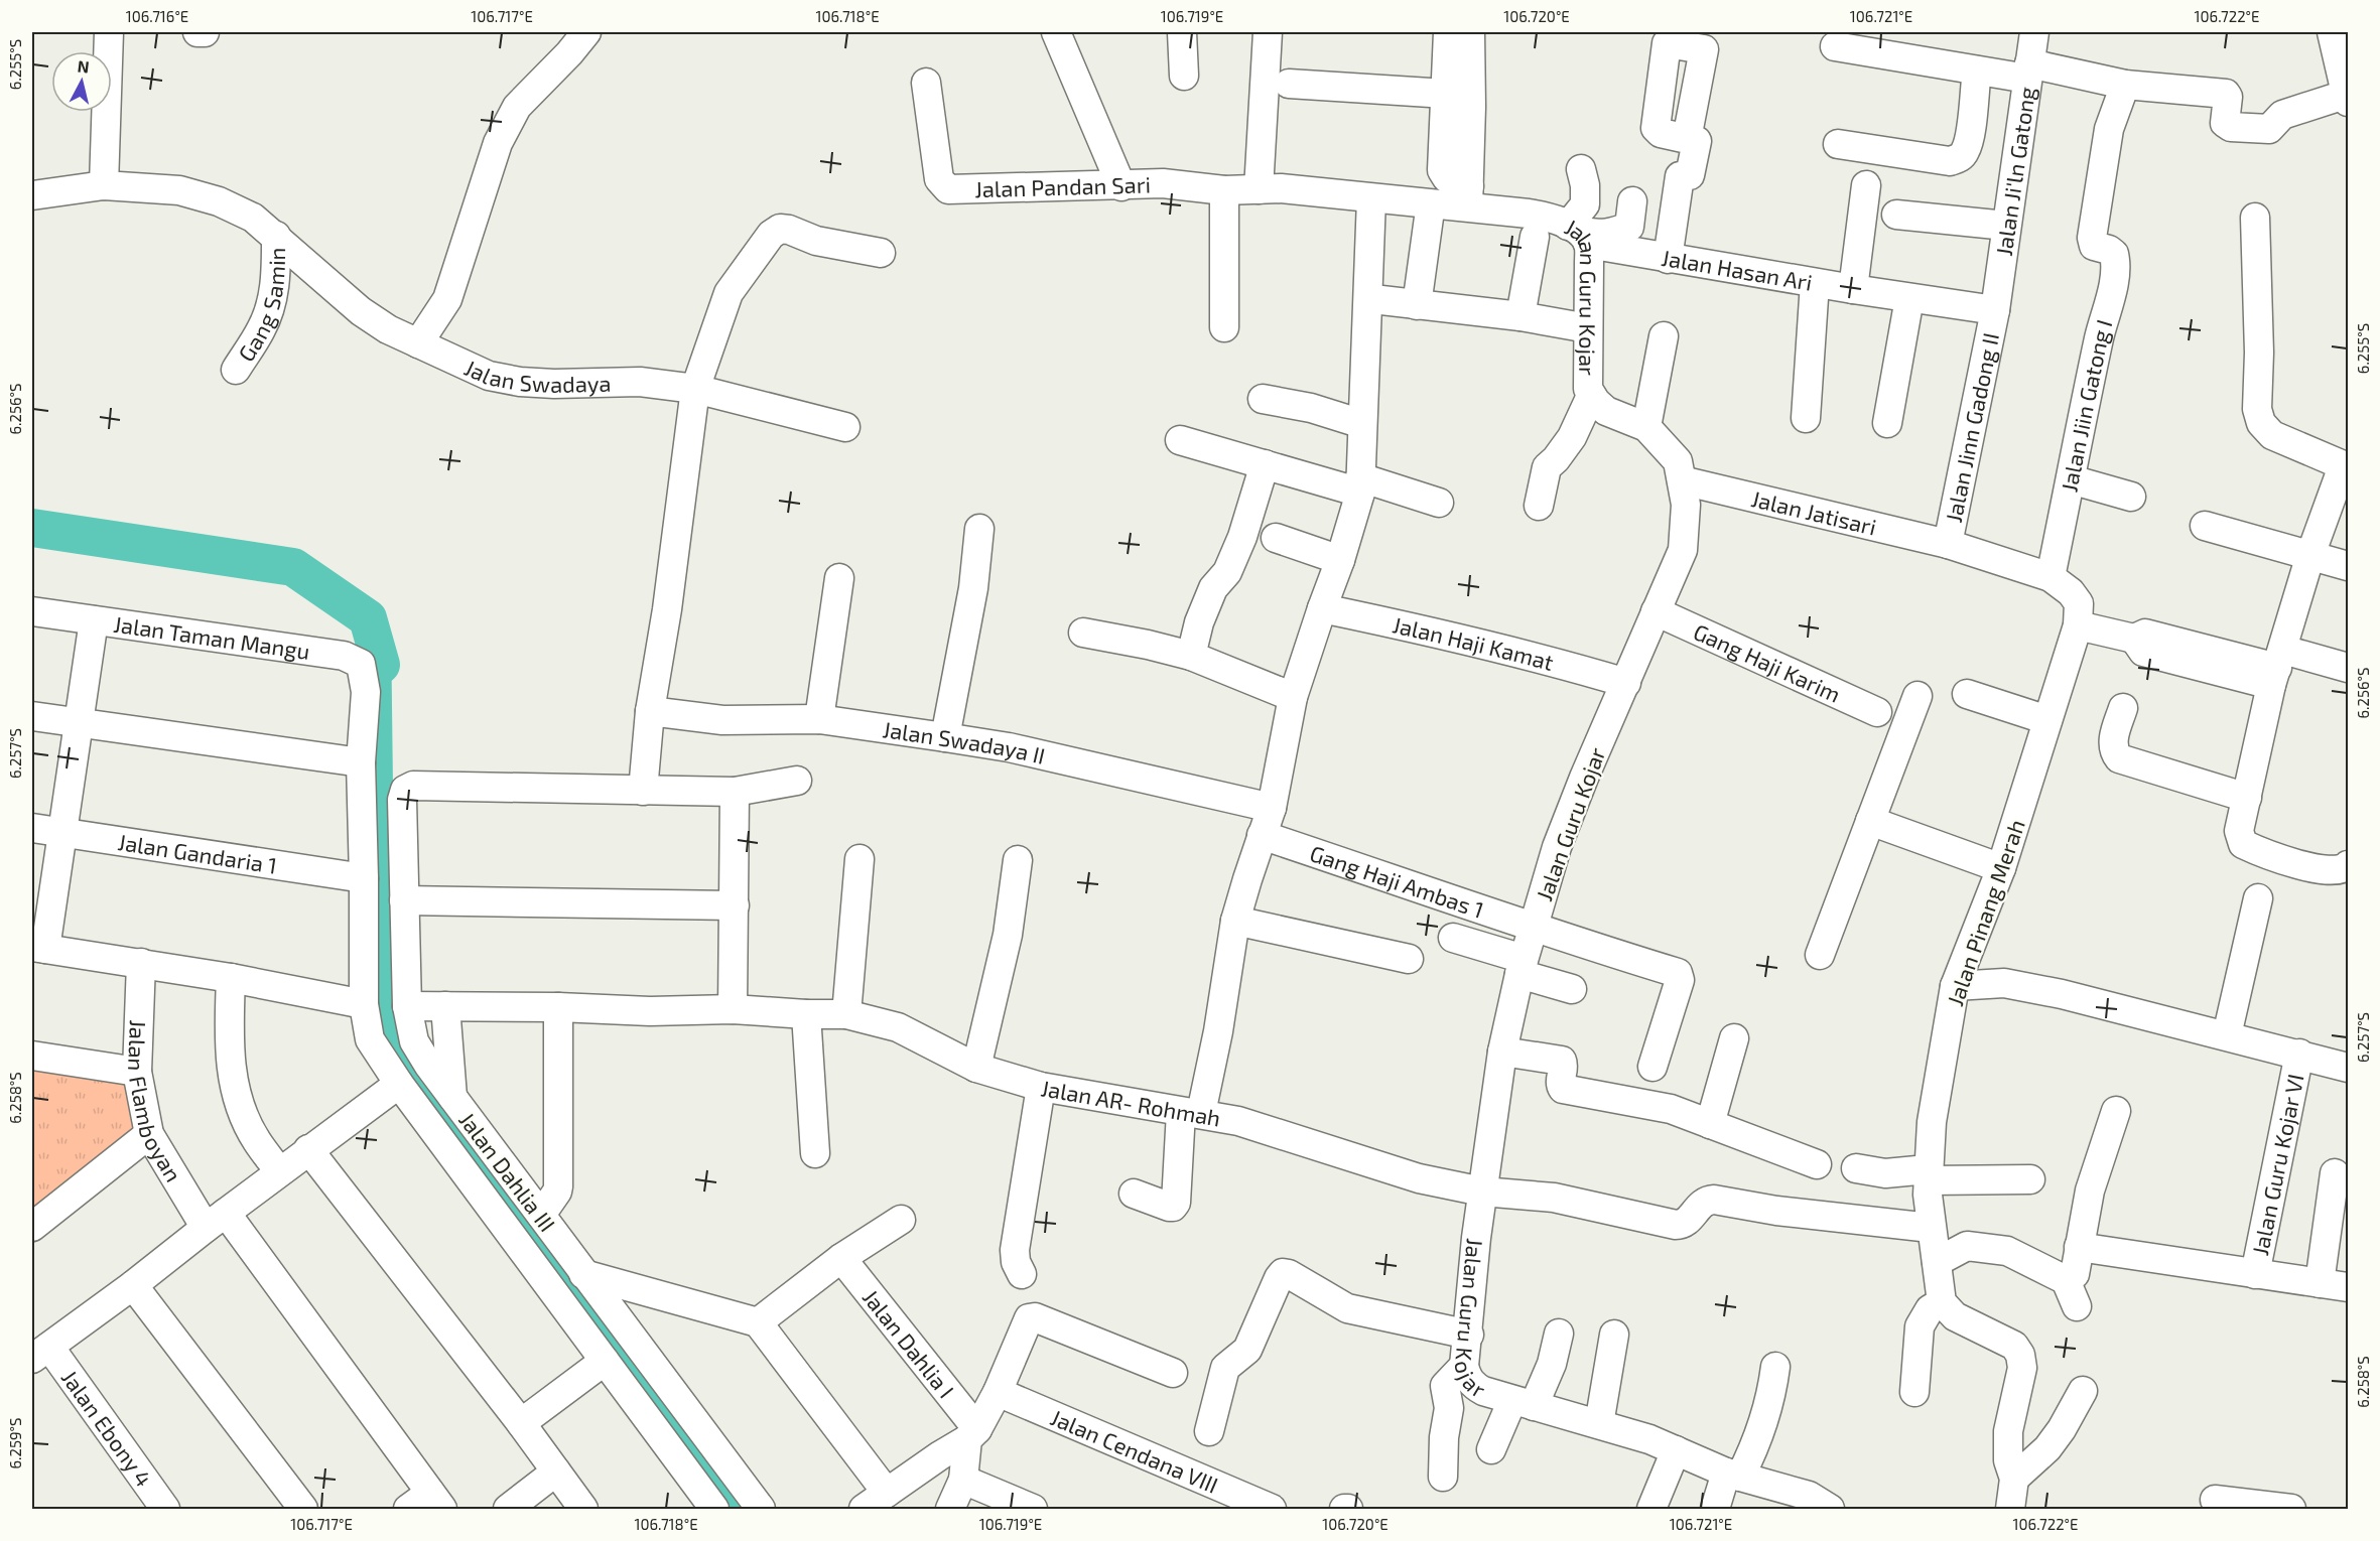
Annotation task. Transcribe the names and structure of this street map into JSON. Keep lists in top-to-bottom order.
{
  "streets": {
    "street": [
      "Jalan Ji'ln Gatong",
      "Jalan Pandan Sari",
      "Jalan Hasan Ari",
      "Gang Samin",
      "Jalan Guru Kojar",
      "Jalan Swadaya",
      "Jalan Jiin Gatong I",
      "Jalan Jinn Gadong II",
      "Jalan Jatisari",
      "Jalan Taman Mangu",
      "Jalan Haji Kamat",
      "Gang Haji Karim",
      "Jalan Swadaya II",
      "Jalan Gandaria 1",
      "Gang Haji Ambas 1",
      "Jalan Pinang Merah",
      "Jalan Flamboyan",
      "Jalan AR- Rohmah",
      "Jalan Guru Kojar VI",
      "Jalan Dahlia III",
      "Jalan Dahlia I",
      "Jalan Ebony 4",
      "Jalan Cendana VIII"
    ]
  },
  "crossings": [
    ["Jalan Ji'ln Gatong", "Jalan Hasan Ari"],
    ["Jalan Ji'ln Gatong", "Jalan Jinn Gadong II"],
    ["Jalan Pandan Sari", "Jalan Guru Kojar"],
    ["Jalan Hasan Ari", "Jalan Guru Kojar"],
    ["Jalan Hasan Ari", "Jalan Jinn Gadong II"],
    ["Gang Samin", "Jalan Swadaya"],
    ["Jalan Guru Kojar", "Jalan Jatisari"],
    ["Jalan Guru Kojar", "Jalan Haji Kamat"],
    ["Jalan Guru Kojar", "Gang Haji Karim"],
    ["Jalan Guru Kojar", "Gang Haji Ambas 1"],
    ["Jalan Guru Kojar", "Jalan AR- Rohmah"],
    ["Jalan Jiin Gatong I", "Jalan Pinang Merah"],
    ["Jalan Jinn Gadong II", "Jalan Jatisari"],
    ["Jalan Jinn Gadong II", "Jalan Pinang Merah"],
    ["Jalan Jatisari", "Jalan Pinang Merah"],
    ["Jalan Pinang Merah", "Jalan AR- Rohmah"],
    ["Jalan AR- Rohmah", "Jalan Dahlia III"]
  ],
  "north": "top",
  "coordinates": [
    "106.716°E",
    "106.717°E",
    "106.718°E",
    "106.719°E",
    "106.720°E",
    "106.721°E",
    "106.722°E",
    "6.255°S",
    "6.256°S",
    "6.257°S",
    "6.258°S",
    "6.259°S"
  ]
}
